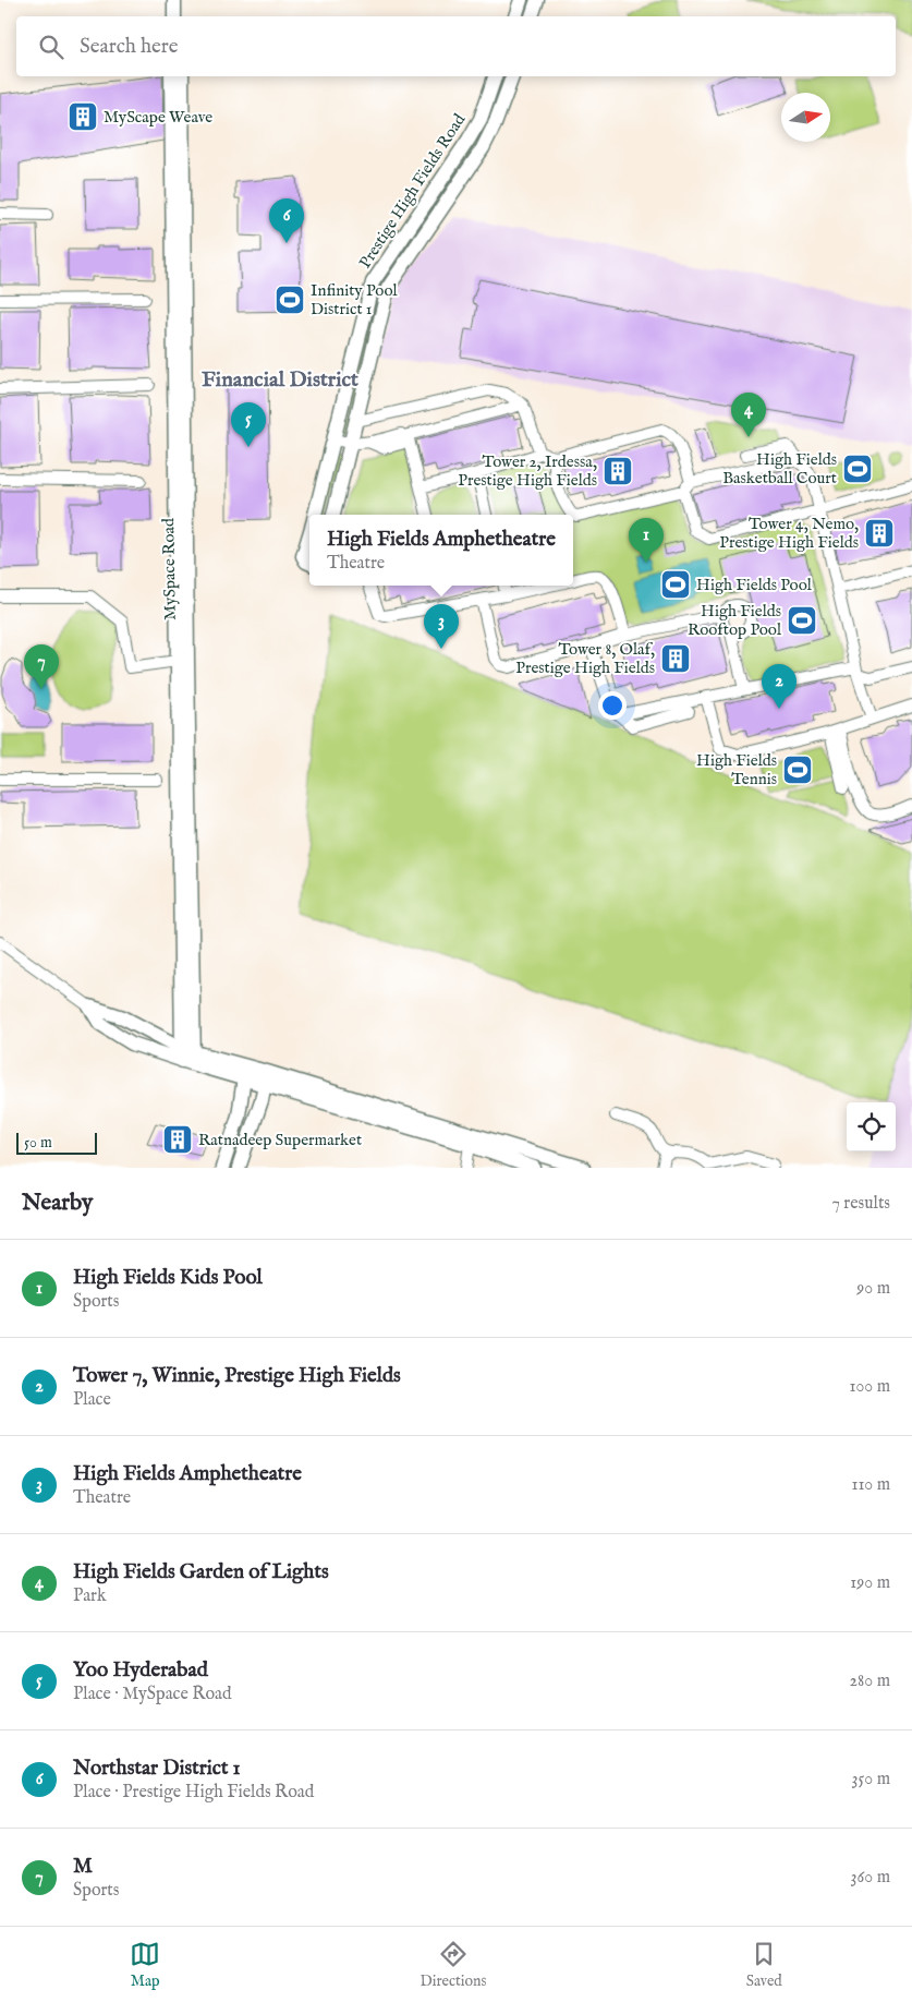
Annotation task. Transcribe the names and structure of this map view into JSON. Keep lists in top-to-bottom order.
{
  "streets": {
    "street": ["Prestige High Fields Road", "MySpace Road"]
  },
  "districts": ["Financial District"],
  "places": {
    "building": [
      "MyScape Weave",
      "Tower 2, Irdessa, Prestige High Fields",
      "Tower 4, Nemo, Prestige High Fields",
      "Tower 8, Olaf, Prestige High Fields",
      "Ratnadeep Supermarket"
    ],
    "sports": [
      "Infinity Pool District 1",
      "High Fields Basketball Court",
      "High Fields Pool",
      "High Fields Rooftop Pool",
      "High Fields Tennis"
    ]
  },
  "scale_bar": "50 m",
  "north": "right",
  "page": {
    "search": "Search here",
    "pins": [
      "6",
      "4",
      "5",
      "1",
      "3",
      "7",
      "2"
    ],
    "popup": ["High Fields Amphetheatre", "Theatre"],
    "scale": "50 m",
    "heading": ["Nearby", "7 results"],
    "list": [
      {
        "mark": "1",
        "name": "High Fields Kids Pool",
        "note": "Sports",
        "value": "90 m"
      },
      {
        "mark": "2",
        "name": "Tower 7, Winnie, Prestige High Fields",
        "note": "Place",
        "value": "100 m"
      },
      {
        "mark": "3",
        "name": "High Fields Amphetheatre",
        "note": "Theatre",
        "value": "110 m"
      },
      {
        "mark": "4",
        "name": "High Fields Garden of Lights",
        "note": "Park",
        "value": "190 m"
      },
      {
        "mark": "5",
        "name": "Yoo Hyderabad",
        "note": "Place · MySpace Road",
        "value": "280 m"
      },
      {
        "mark": "6",
        "name": "Northstar District 1",
        "note": "Place · Prestige High Fields Road",
        "value": "350 m"
      },
      {
        "mark": "7",
        "name": "M",
        "note": "Sports",
        "value": "360 m"
      }
    ],
    "nav": ["Map", "Directions", "Saved"]
  }
}
